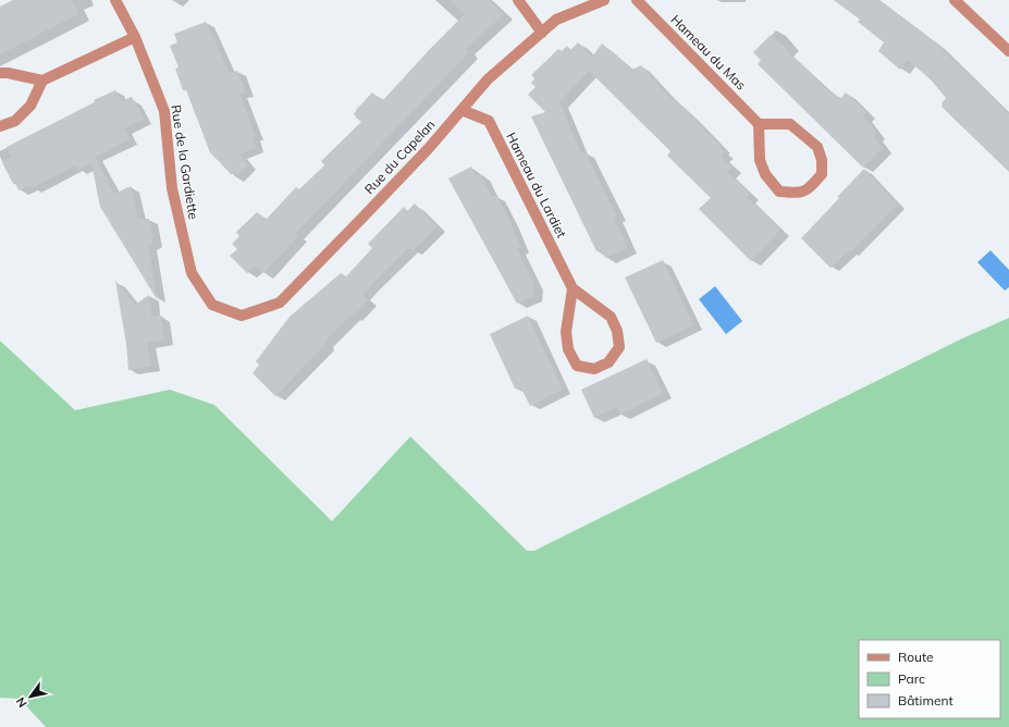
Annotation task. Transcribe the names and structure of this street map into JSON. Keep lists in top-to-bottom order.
{
  "streets": {
    "street": [
      "Hameau du Mas",
      "Rue du Capelan",
      "Rue de la Gardiette",
      "Hameau du Lardiet"
    ]
  },
  "crossings": [
    ["Rue du Capelan", "Rue de la Gardiette"],
    ["Rue du Capelan", "Hameau du Lardiet"]
  ],
  "legend": ["Route", "Parc", "Bâtiment"],
  "north": "bottom left"
}
